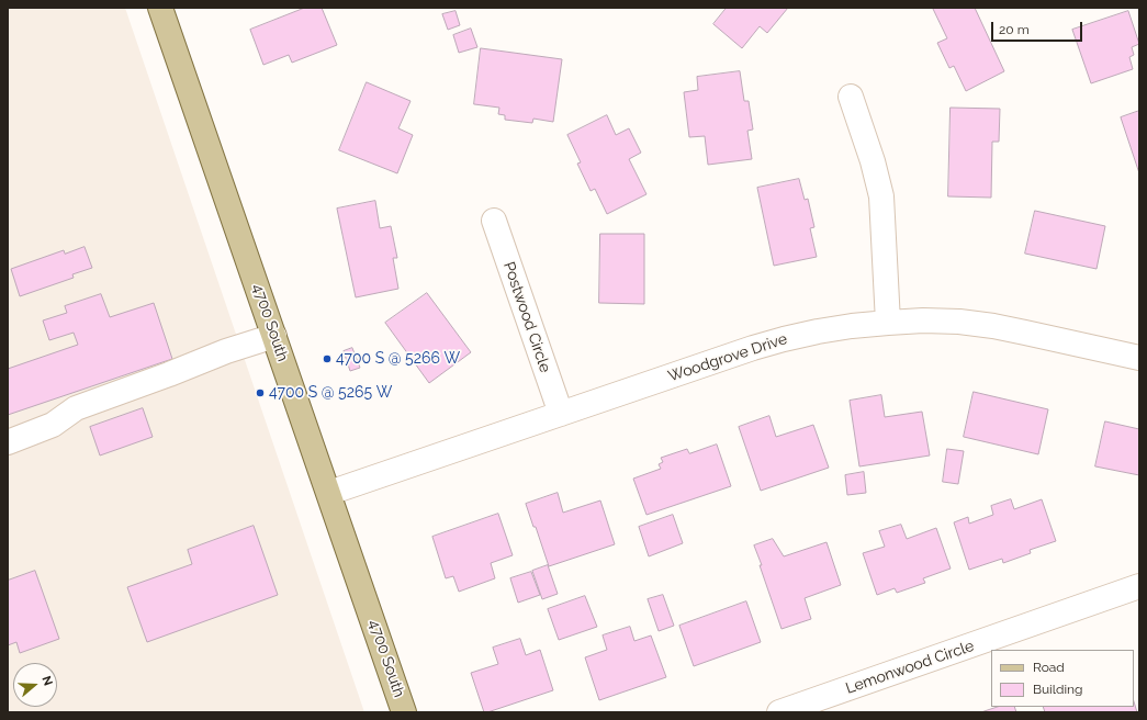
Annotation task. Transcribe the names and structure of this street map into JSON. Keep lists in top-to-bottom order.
{
  "streets": {
    "main road": ["4700 South"],
    "street": ["Postwood Circle", "Woodgrove Drive", "Lemonwood Circle"]
  },
  "crossings": [
    ["Postwood Circle", "Woodgrove Drive"],
    ["4700 South", "Woodgrove Drive"]
  ],
  "places": ["4700 S @ 5266 W", "4700 S @ 5265 W"],
  "legend": ["Road", "Building"],
  "scale_bar": "20 m",
  "north": "right"
}
